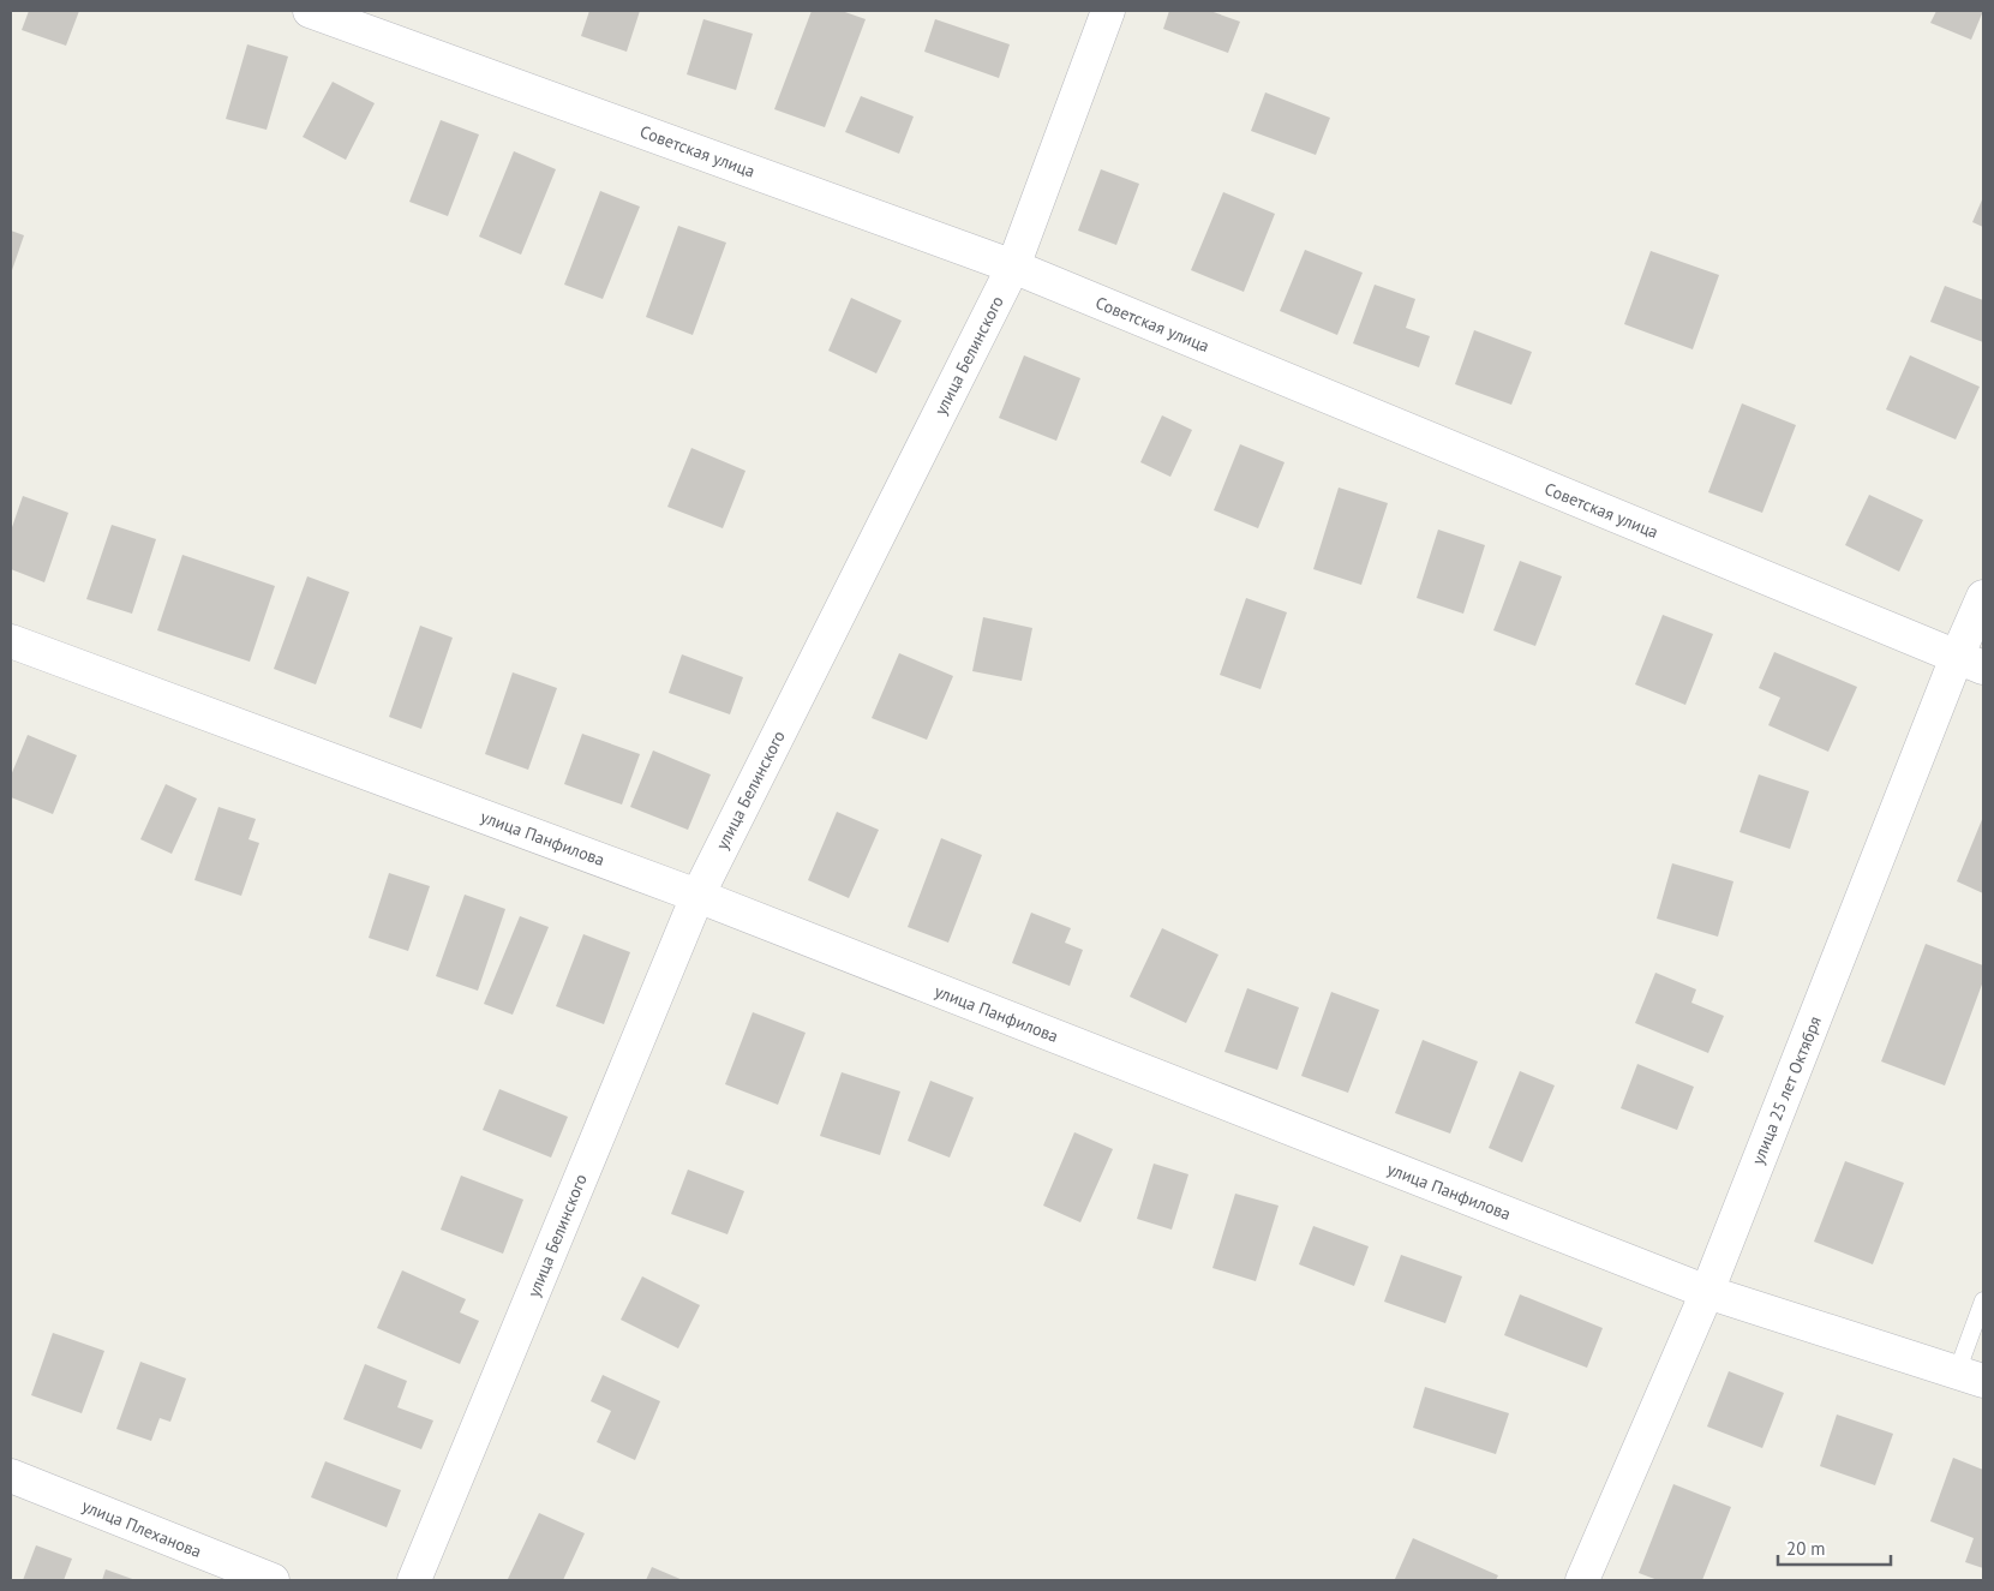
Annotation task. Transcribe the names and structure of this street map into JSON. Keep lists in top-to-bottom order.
{
  "streets": {
    "street": [
      "Советская улица",
      "улица Белинского",
      "улица Панфилова",
      "улица 25 лет Октября",
      "улица Плеханова"
    ]
  },
  "crossings": [
    ["Советская улица", "улица Белинского"],
    ["Советская улица", "улица 25 лет Октября"],
    ["улица Белинского", "улица Панфилова"],
    ["улица Панфилова", "улица 25 лет Октября"]
  ],
  "scale_bar": "20 m"
}
